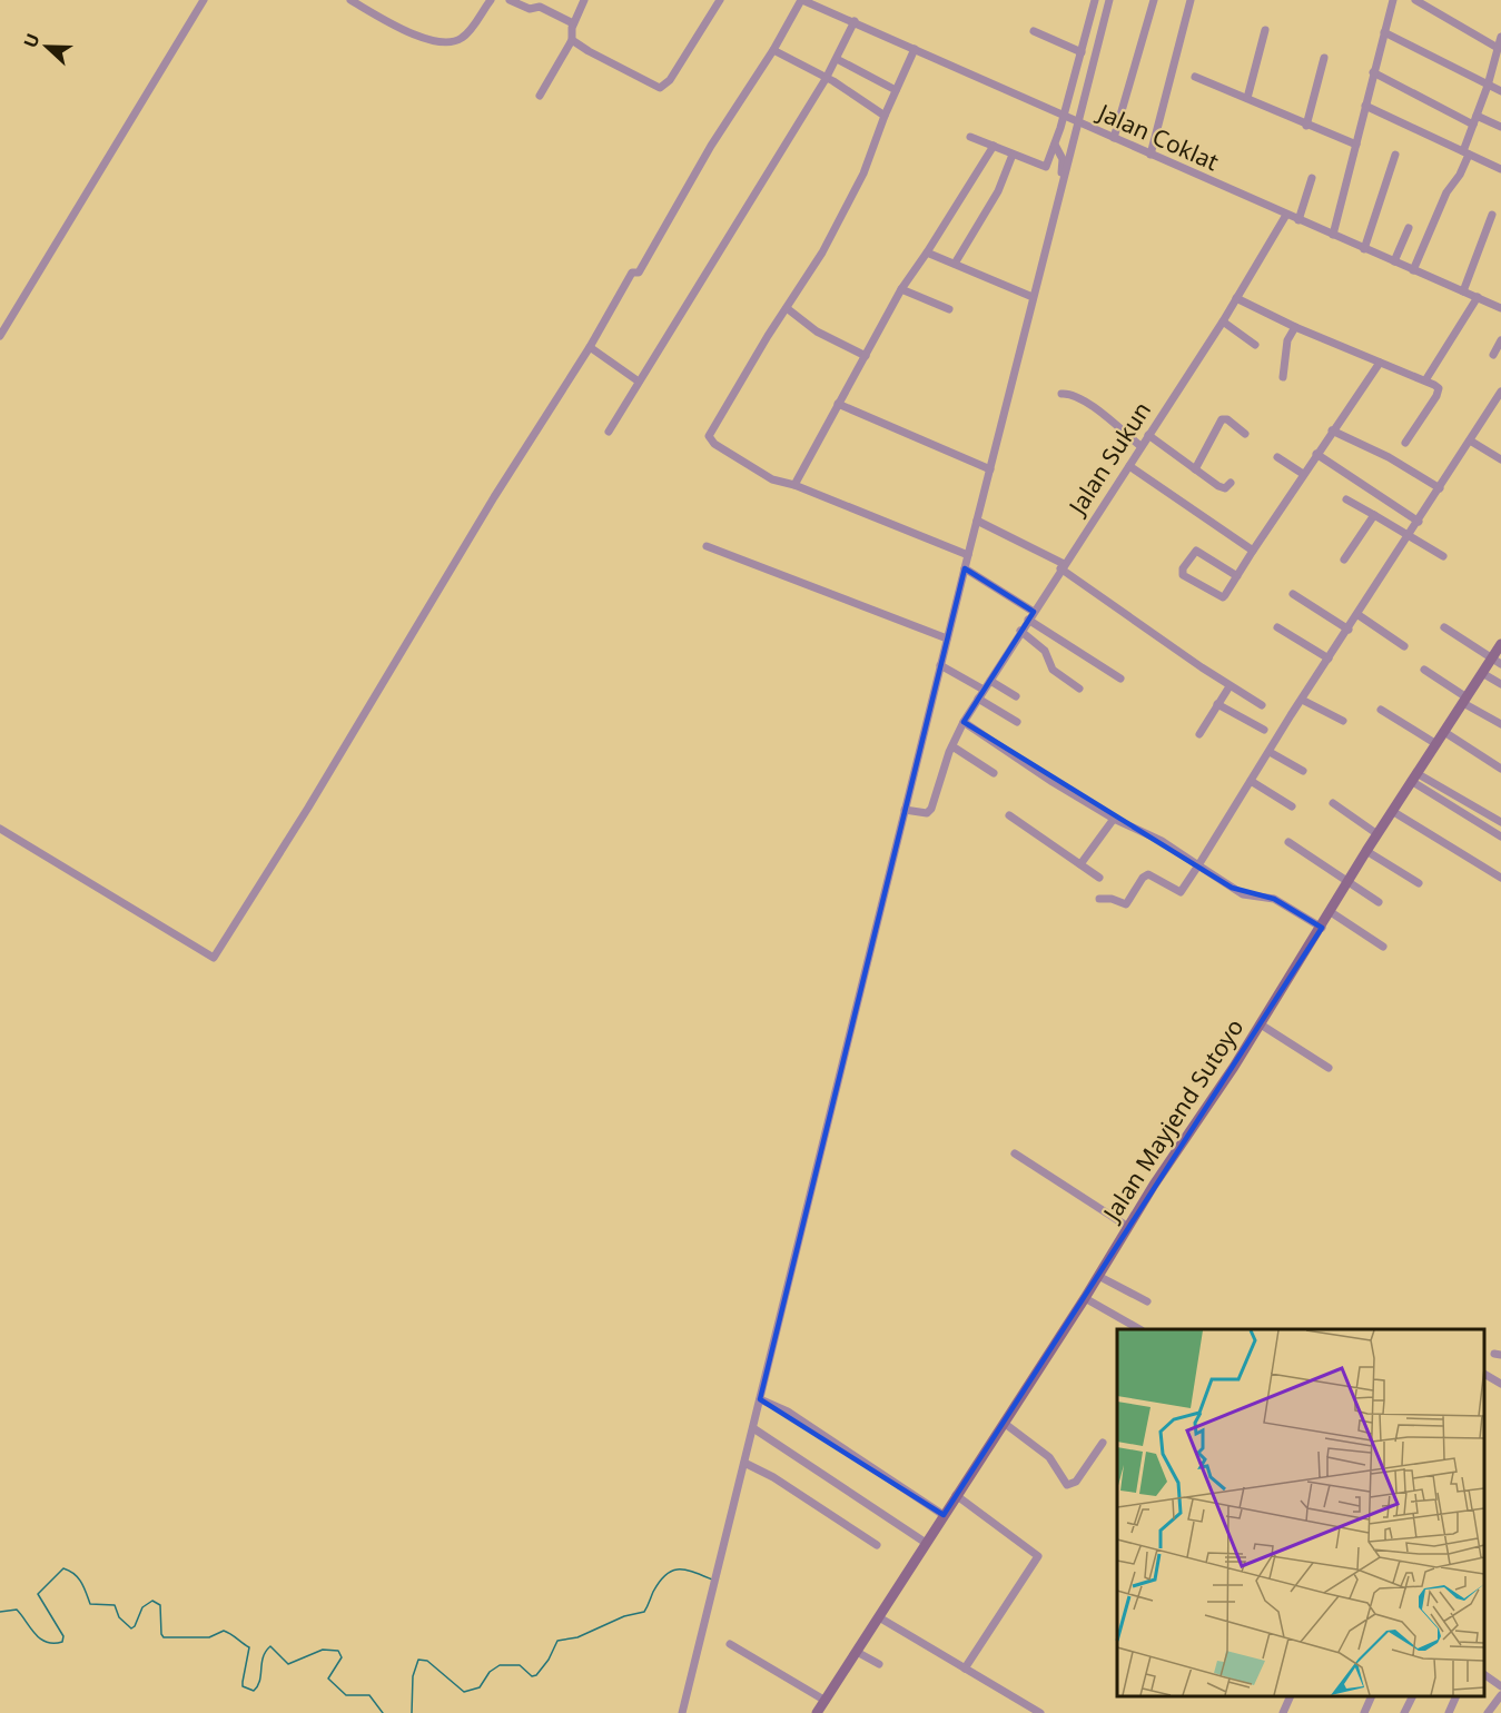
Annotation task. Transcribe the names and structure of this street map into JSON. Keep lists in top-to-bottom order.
{
  "streets": {
    "street": ["Jalan Coklat", "Jalan Sukun", "Jalan Mayjend Sutoyo"]
  },
  "crossings": [
    ["Jalan Coklat", "Jalan Sukun"]
  ],
  "north": "left"
}
